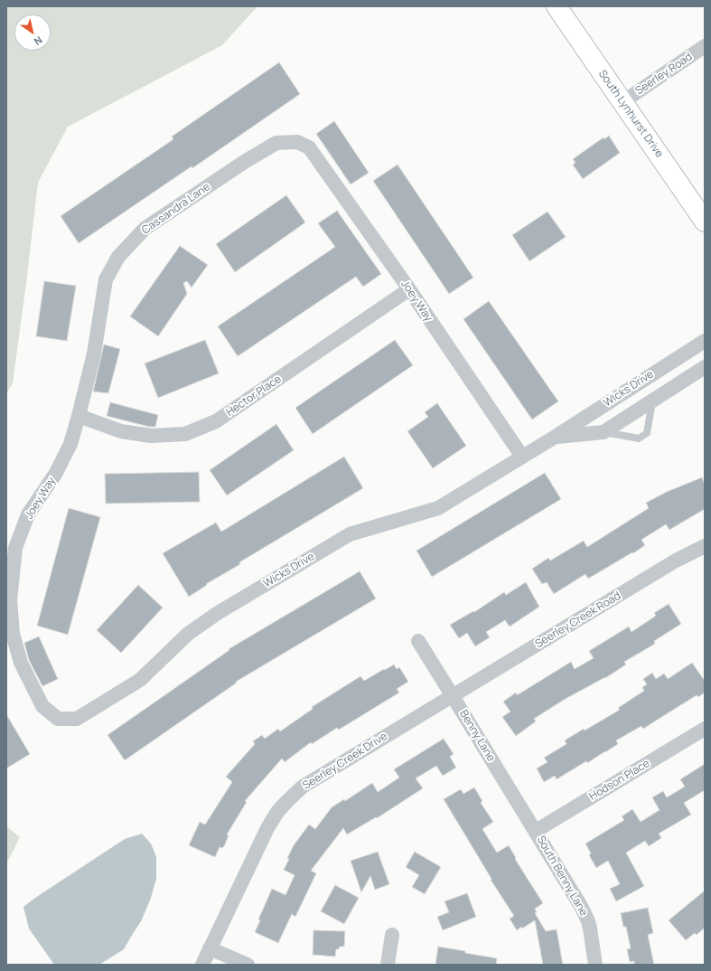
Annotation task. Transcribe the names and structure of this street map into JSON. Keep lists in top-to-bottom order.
{
  "streets": {
    "main road": ["South Lynhurst Drive"],
    "street": [
      "Seerley Road",
      "Cassandra Lane",
      "Joey Way",
      "Wicks Drive",
      "Hector Place",
      "Seerley Creek Road",
      "Benny Lane",
      "Seerley Creek Drive",
      "Hodson Place",
      "South Benny Lane"
    ]
  },
  "crossings": [
    ["Seerley Road", "South Lynhurst Drive"],
    ["Cassandra Lane", "Joey Way"],
    ["Cassandra Lane", "Hector Place"],
    ["Joey Way", "Wicks Drive"],
    ["Joey Way", "Hector Place"],
    ["Seerley Creek Road", "Benny Lane"],
    ["Seerley Creek Road", "Seerley Creek Drive"],
    ["Benny Lane", "Seerley Creek Drive"],
    ["Benny Lane", "Hodson Place"],
    ["Benny Lane", "South Benny Lane"],
    ["Hodson Place", "South Benny Lane"]
  ],
  "north": "bottom right"
}
